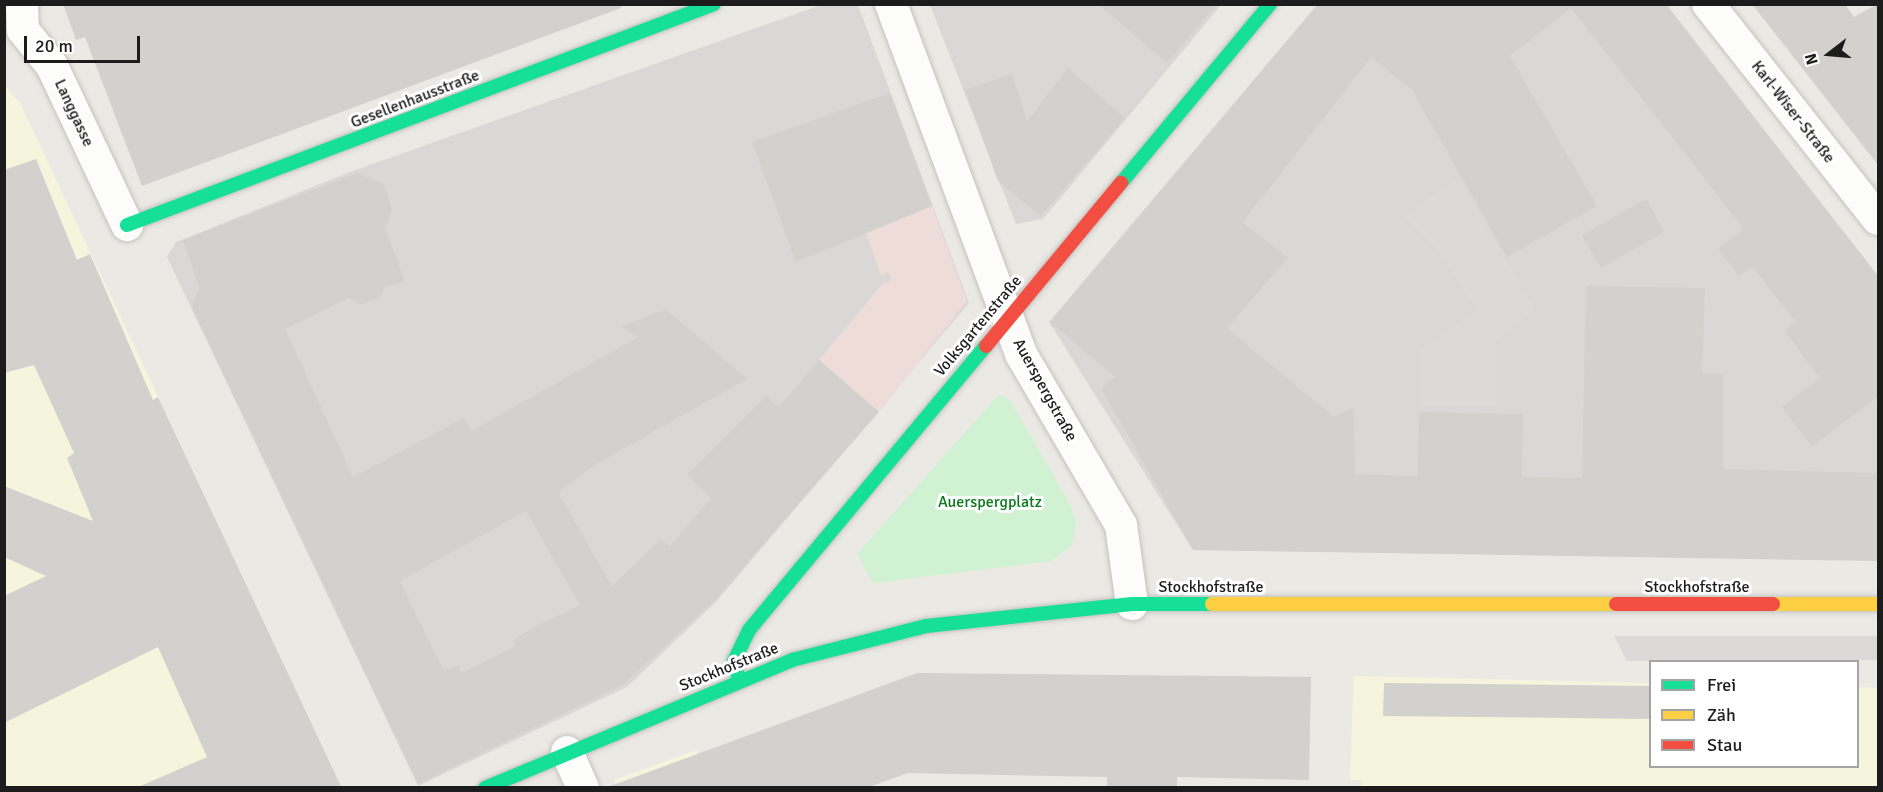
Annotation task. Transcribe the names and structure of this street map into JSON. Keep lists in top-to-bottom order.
{
  "streets": {
    "street": [
      "Gesellenhausstraße",
      "Karl-Wiser-Straße",
      "Langgasse",
      "Volksgartenstraße",
      "Auerspergstraße",
      "Stockhofstraße"
    ]
  },
  "crossings": [
    ["Gesellenhausstraße", "Langgasse"],
    ["Volksgartenstraße", "Auerspergstraße"],
    ["Volksgartenstraße", "Stockhofstraße"],
    ["Auerspergstraße", "Stockhofstraße"]
  ],
  "parks": ["Auerspergplatz"],
  "legend": ["Frei", "Zäh", "Stau"],
  "scale_bar": "20 m",
  "north": "left"
}
